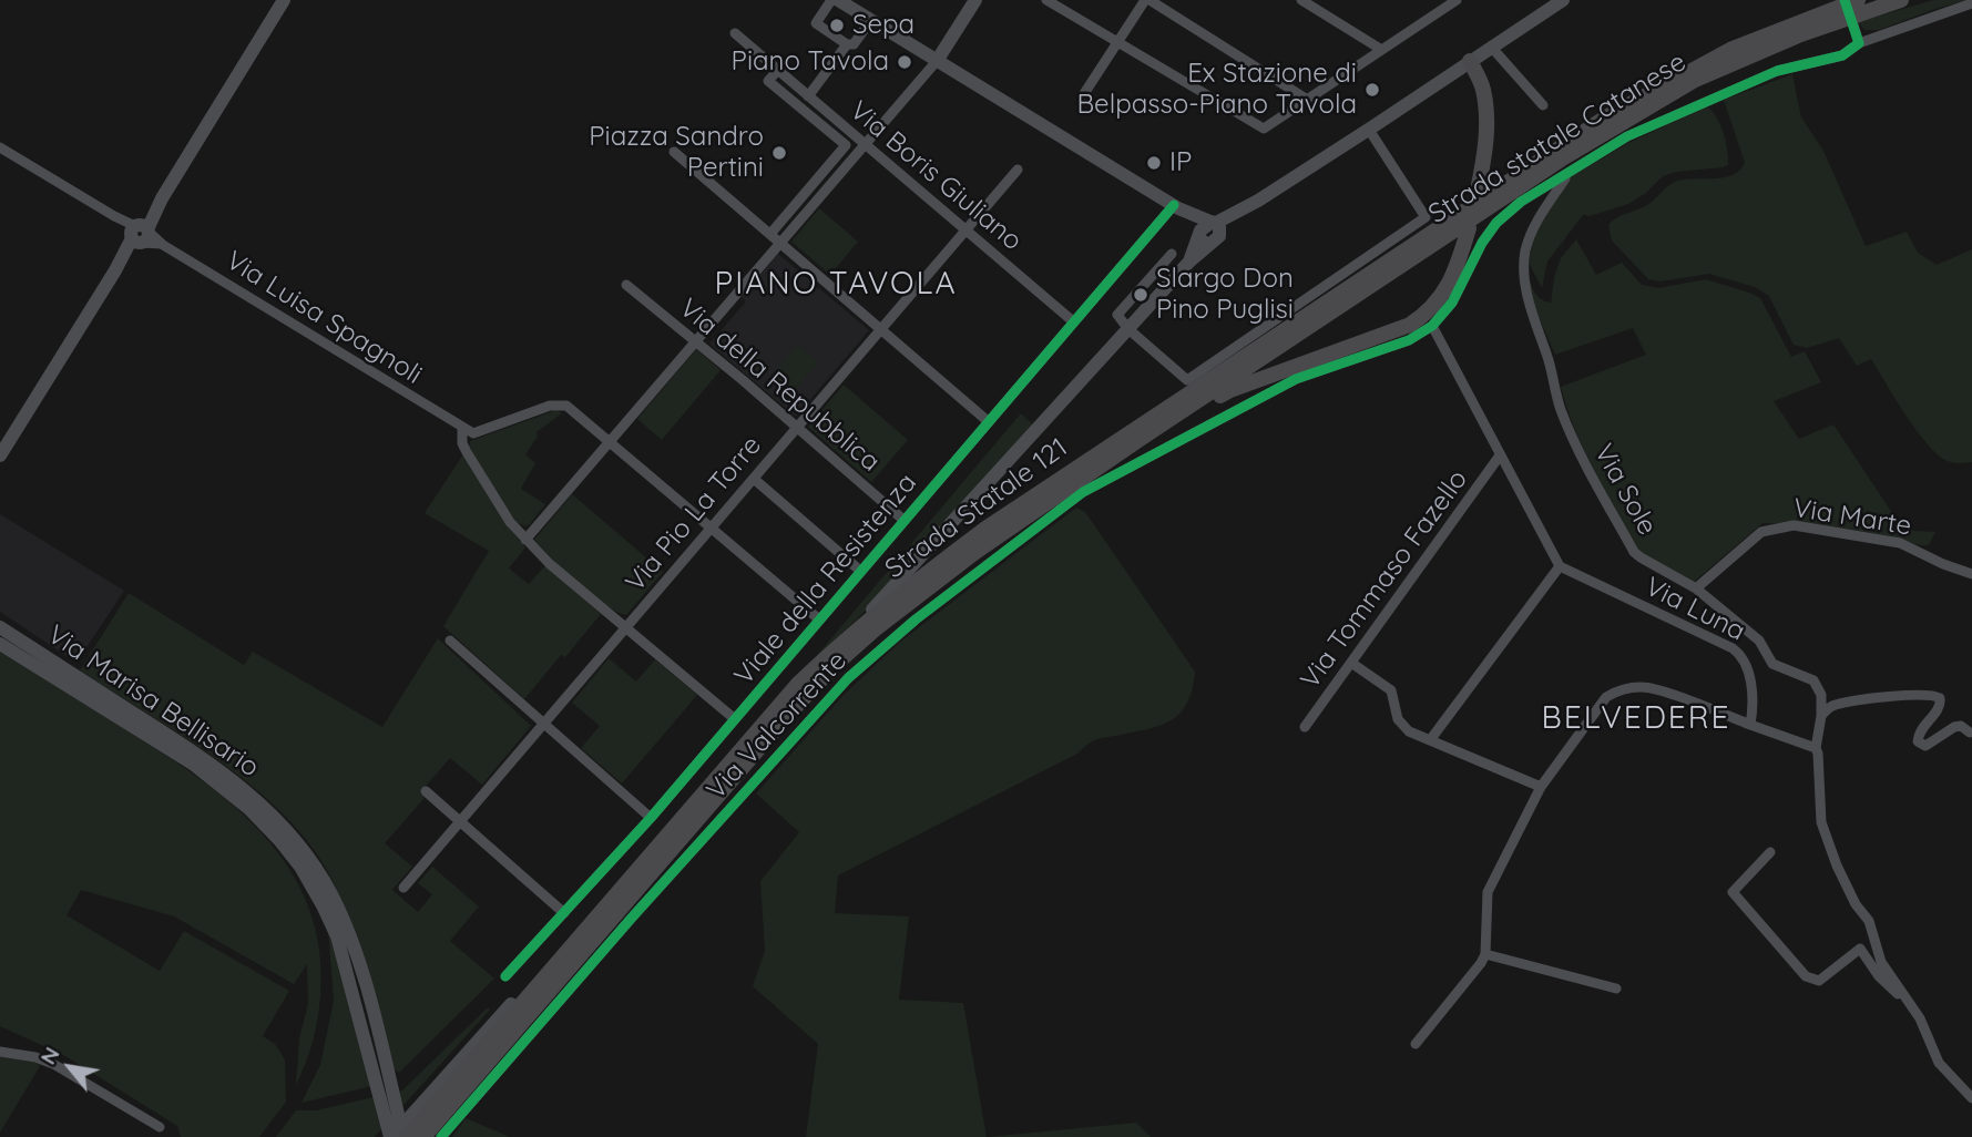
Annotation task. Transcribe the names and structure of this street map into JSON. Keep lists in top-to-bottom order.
{
  "streets": {
    "main road": ["Strada statale Catanese", "Strada Statale 121", "Via Marisa Bellisario"],
    "street": [
      "Via Boris Giuliano",
      "Via Luisa Spagnoli",
      "Via della Repubblica",
      "Via Sole",
      "Via Pio La Torre",
      "Via Marte",
      "Viale della Resistenza",
      "Via Tommaso Fazello",
      "Via Luna",
      "Via Valcorrente"
    ]
  },
  "crossings": [
    ["Strada statale Catanese", "Strada Statale 121"],
    ["Via Boris Giuliano", "Via Pio La Torre"],
    ["Via Boris Giuliano", "Viale della Resistenza"],
    ["Via della Repubblica", "Via Pio La Torre"],
    ["Via della Repubblica", "Viale della Resistenza"],
    ["Via Sole", "Via Marte"]
  ],
  "districts": ["PIANO TAVOLA", "BELVEDERE"],
  "places": [
    "Sepa",
    "Piano Tavola",
    "Ex Stazione di Belpasso-Piano Tavola",
    "Piazza Sandro Pertini",
    "IP",
    "Slargo Don Pino Puglisi"
  ],
  "north": "top left"
}
